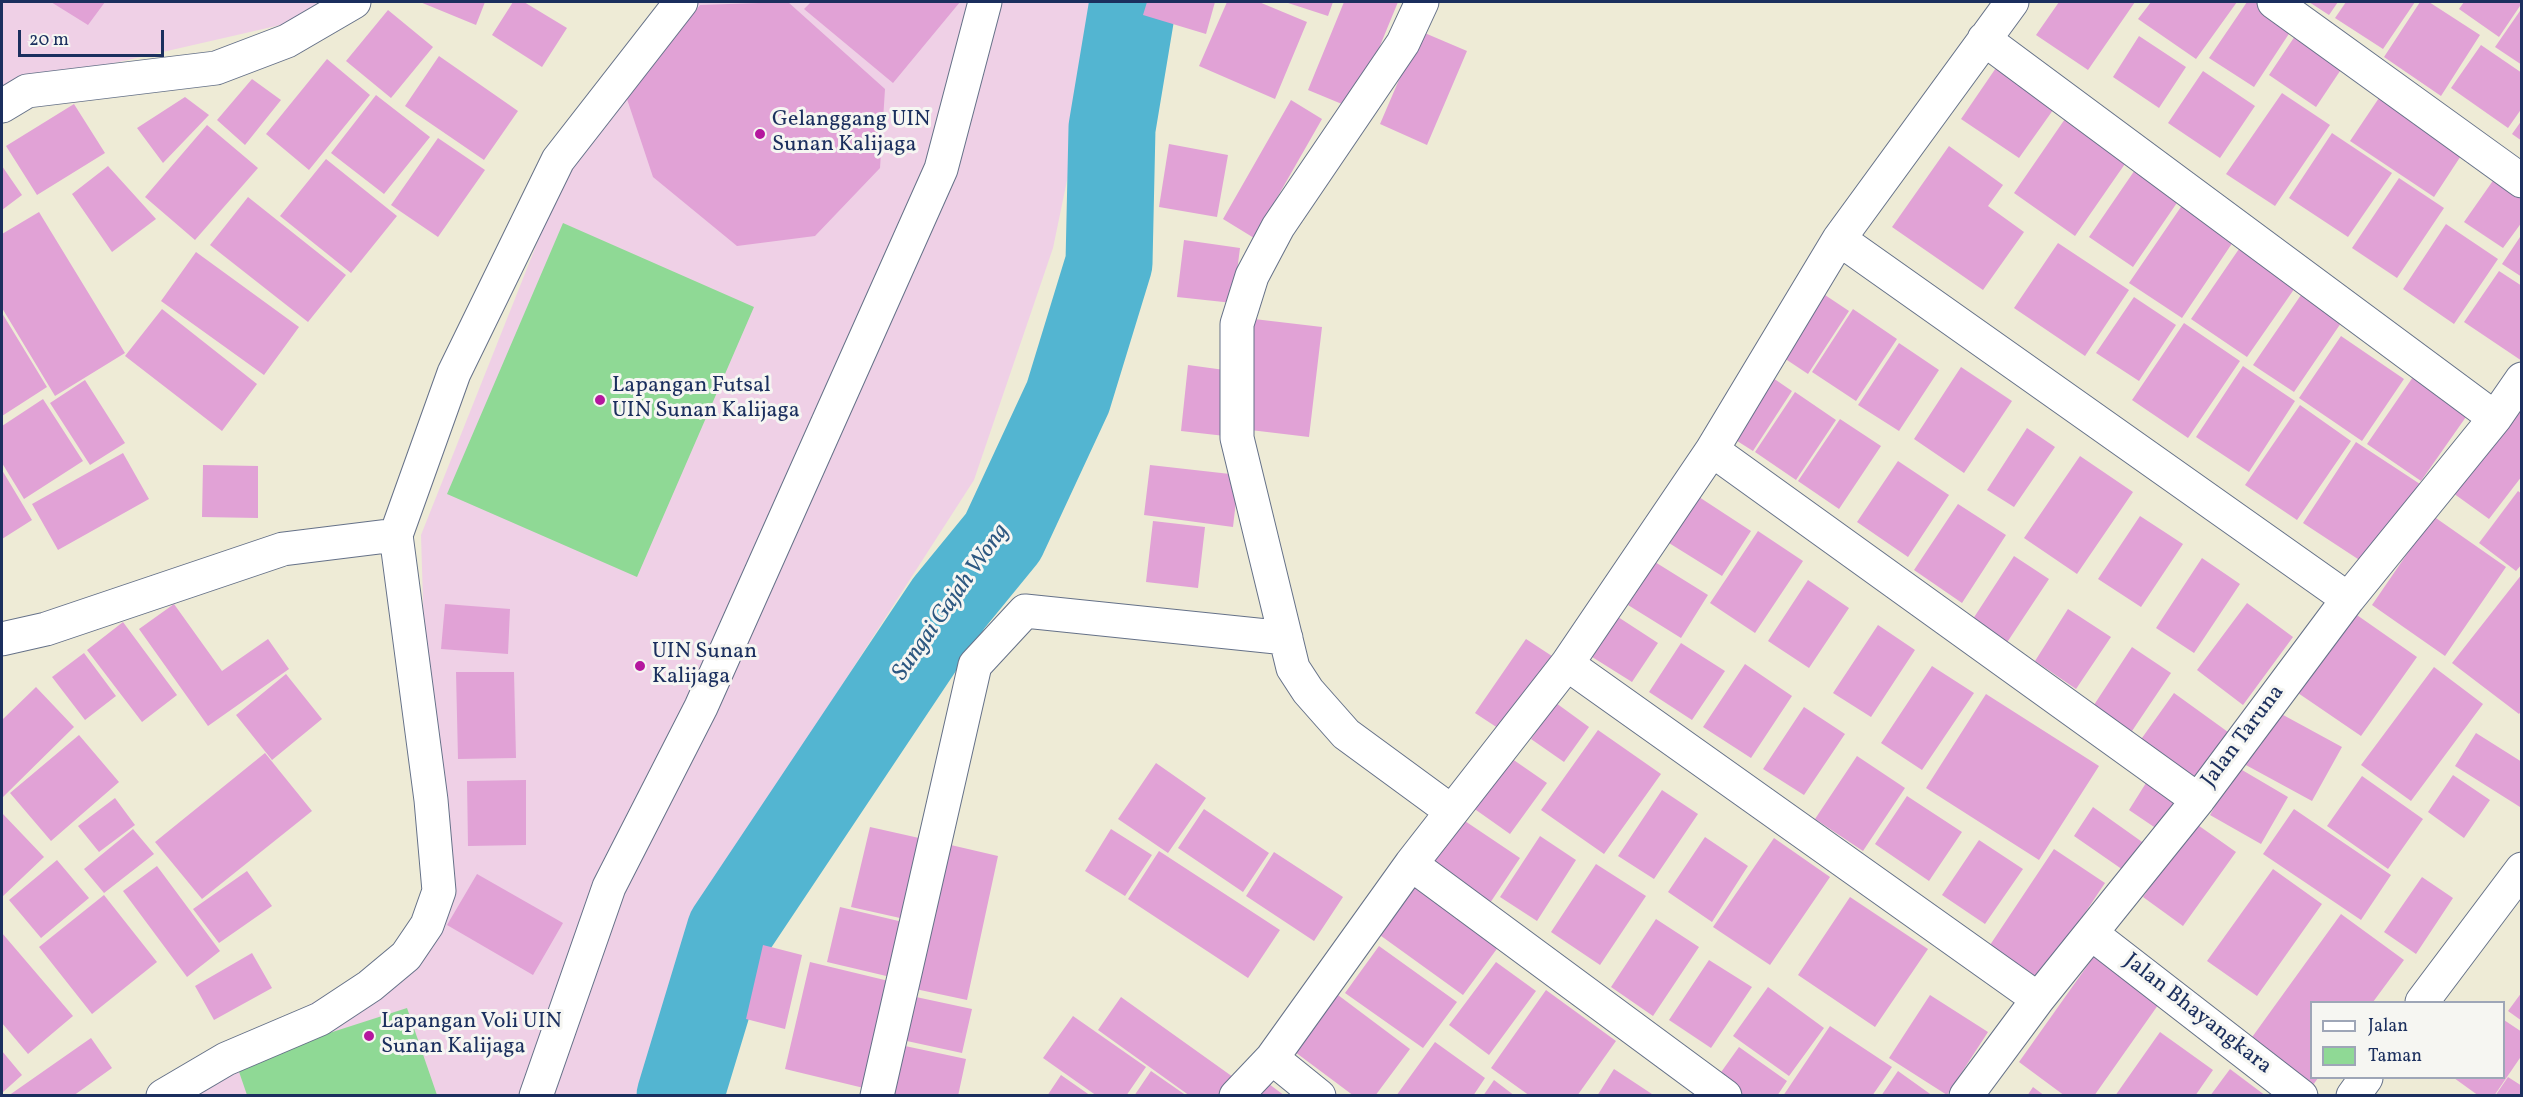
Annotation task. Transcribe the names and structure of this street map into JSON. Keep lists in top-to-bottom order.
{
  "streets": {
    "street": ["Jalan Taruna", "Jalan Bhayangkara"]
  },
  "crossings": [
    ["Jalan Taruna", "Jalan Bhayangkara"]
  ],
  "water": ["Sungai Gajah Wong"],
  "places": [
    "Gelanggang UIN Sunan Kalijaga",
    "Lapangan Futsal UIN Sunan Kalijaga",
    "UIN Sunan Kalijaga",
    "Lapangan Voli UIN Sunan Kalijaga"
  ],
  "legend": ["Jalan", "Taman"],
  "scale_bar": "20 m"
}
